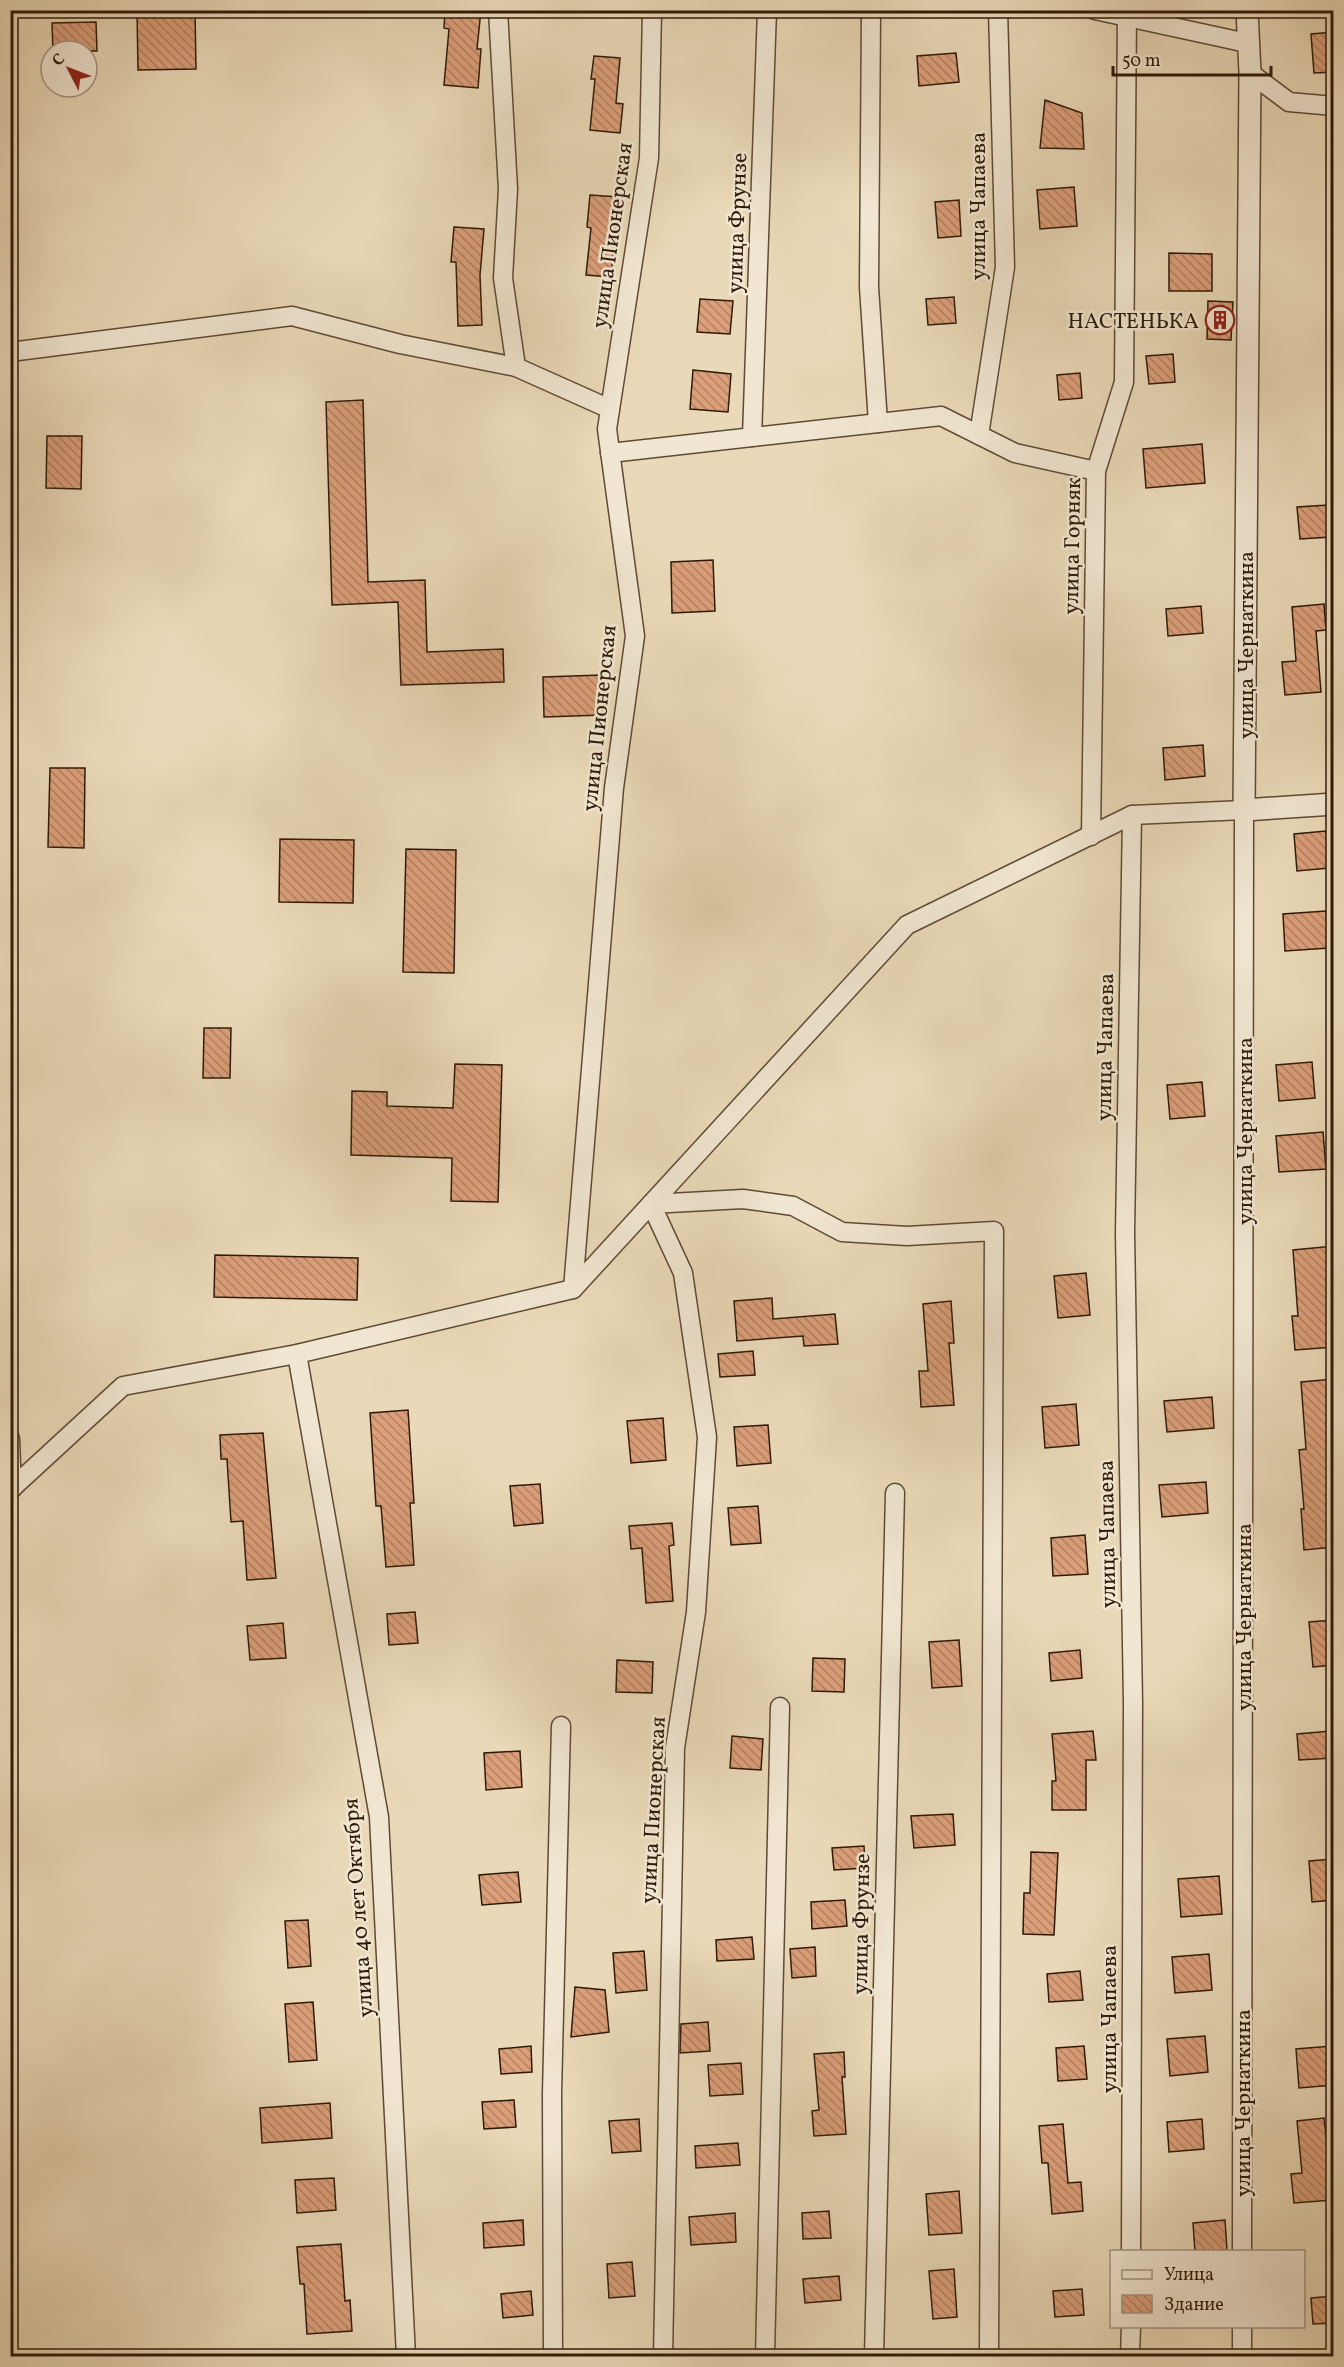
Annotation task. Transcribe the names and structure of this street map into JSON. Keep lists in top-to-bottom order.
{
  "streets": {
    "street": [
      "улица Чапаева",
      "улица Фрунзе",
      "улица Пионерская",
      "улица Горняк",
      "улица Чернаткина",
      "улица 40 лет Октября"
    ]
  },
  "places": {
    "building": ["НАСТЕНЬКА"]
  },
  "legend": ["Улица", "Здание"],
  "scale_bar": "50 m",
  "north": "top left"
}
